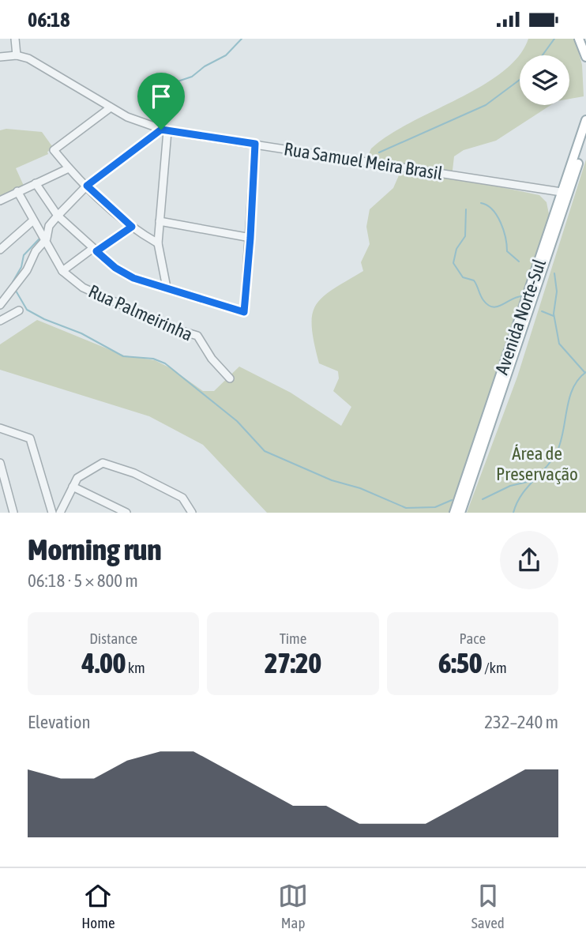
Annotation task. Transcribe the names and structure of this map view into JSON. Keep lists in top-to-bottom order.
{
  "streets": {
    "main road": ["Avenida Norte-Sul"],
    "street": ["Rua Samuel Meira Brasil", "Rua Palmeirinha"]
  },
  "crossings": [
    ["Rua Samuel Meira Brasil", "Avenida Norte-Sul"]
  ],
  "parks": ["Área de Preservação"],
  "page": {
    "status": "06:18",
    "heading": ["Morning run", "06:18 · 5 × 800 m"],
    "stats": [
      ["Distance", "4.00 km"],
      ["Time", "27:20"],
      ["Pace", "6:50 /km"]
    ],
    "chart": ["Elevation", "232–240 m"],
    "tabs": ["Home", "Map", "Saved"]
  }
}
